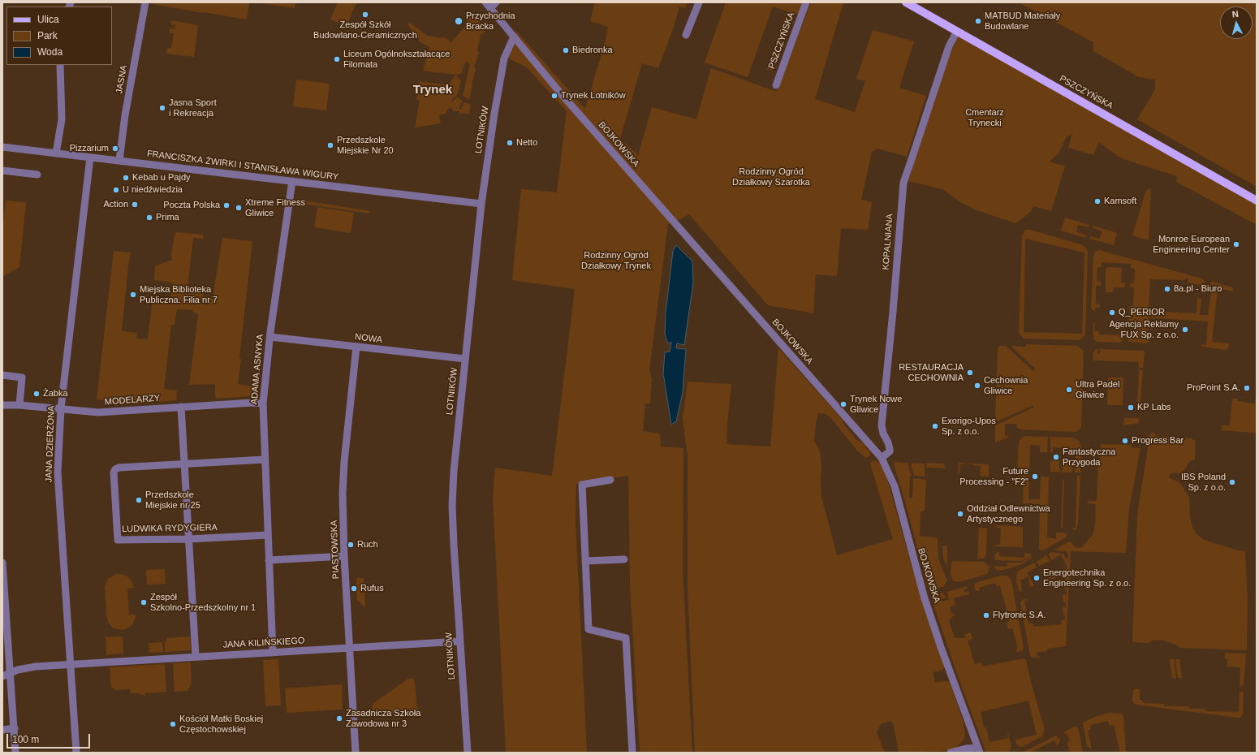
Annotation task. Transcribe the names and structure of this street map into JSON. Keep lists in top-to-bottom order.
{
  "streets": {
    "main road": ["PSZCZYŃSKA"],
    "street": [
      "JASNA",
      "LOTNIKÓW",
      "BOJKOWSKA",
      "FRANCISZKA ŻWIRKI I STANISŁAWA WIGURY",
      "KOPALNIANA",
      "NOWA",
      "ADAMA ASNYKA",
      "MODELARZY",
      "JANA DZIERŻONA",
      "LUDWIKA RYDYGIERA",
      "PIASTOWSKA",
      "JANA KILIŃSKIEGO"
    ]
  },
  "crossings": [
    ["PSZCZYŃSKA", "KOPALNIANA"],
    ["JASNA", "FRANCISZKA ŻWIRKI I STANISŁAWA WIGURY"],
    ["LOTNIKÓW", "BOJKOWSKA"],
    ["LOTNIKÓW", "FRANCISZKA ŻWIRKI I STANISŁAWA WIGURY"],
    ["LOTNIKÓW", "NOWA"],
    ["LOTNIKÓW", "JANA KILIŃSKIEGO"],
    ["BOJKOWSKA", "KOPALNIANA"],
    ["FRANCISZKA ŻWIRKI I STANISŁAWA WIGURY", "ADAMA ASNYKA"],
    ["FRANCISZKA ŻWIRKI I STANISŁAWA WIGURY", "JANA DZIERŻONA"],
    ["NOWA", "ADAMA ASNYKA"],
    ["NOWA", "PIASTOWSKA"],
    ["ADAMA ASNYKA", "MODELARZY"],
    ["ADAMA ASNYKA", "LUDWIKA RYDYGIERA"],
    ["ADAMA ASNYKA", "JANA KILIŃSKIEGO"],
    ["MODELARZY", "JANA DZIERŻONA"],
    ["JANA DZIERŻONA", "JANA KILIŃSKIEGO"],
    ["PIASTOWSKA", "JANA KILIŃSKIEGO"]
  ],
  "districts": ["Trynek"],
  "parks": ["Cmentarz Trynecki", "Rodzinny Ogród Działkowy Szarotka", "Rodzinny Ogród Działkowy Trynek"],
  "places": [
    "Zespół Szkół Budowlano-Ceramicznych",
    "Przychodnia Bracka",
    "MATBUD Materiały Budowlane",
    "Biedronka",
    "Liceum Ogólnokształacące Filomata",
    "Trynek Lotników",
    "Jasna Sport i Rekreacja",
    "Netto",
    "Przedszkole Miejskie Nr 20",
    "Pizzarium",
    "Kebab u Pajdy",
    "U niedźwiedzia",
    "Kamsoft",
    "Action",
    "Poczta Polska",
    "Xtreme Fitness Gliwice",
    "Prima",
    "Monroe European Engineering Center",
    "8a.pl - Biuro",
    "Miejska Biblioteka Publiczna. Filia nr 7",
    "Q_PERIOR",
    "Agencja Reklamy FUX Sp. z o.o.",
    "RESTAURACJA CECHOWNIA",
    "Cechownia Gliwice",
    "ProPoint S.A.",
    "Ultra Padel Gliwice",
    "Żabka",
    "Trynek Nowe Gliwice",
    "KP Labs",
    "Exorigo-Upos Sp. z o.o.",
    "Progress Bar",
    "Fantastyczna Przygoda",
    "Future Processing - \"F2\"",
    "IBS Poland Sp. z o.o.",
    "Przedszkole Miejskie nr 25",
    "Oddział Odlewnictwa Artystycznego",
    "Ruch",
    "Energotechnika Engineering Sp. z o.o.",
    "Rufus",
    "Zespół Szkolno-Przedszkolny nr 1",
    "Flytronic S.A.",
    "Zasadnicza Szkoła Zawodowa nr 3",
    "Kościół Matki Boskiej Częstochowskiej"
  ],
  "legend": ["Ulica", "Park", "Woda"],
  "scale_bar": "100 m",
  "north": "top"
}
